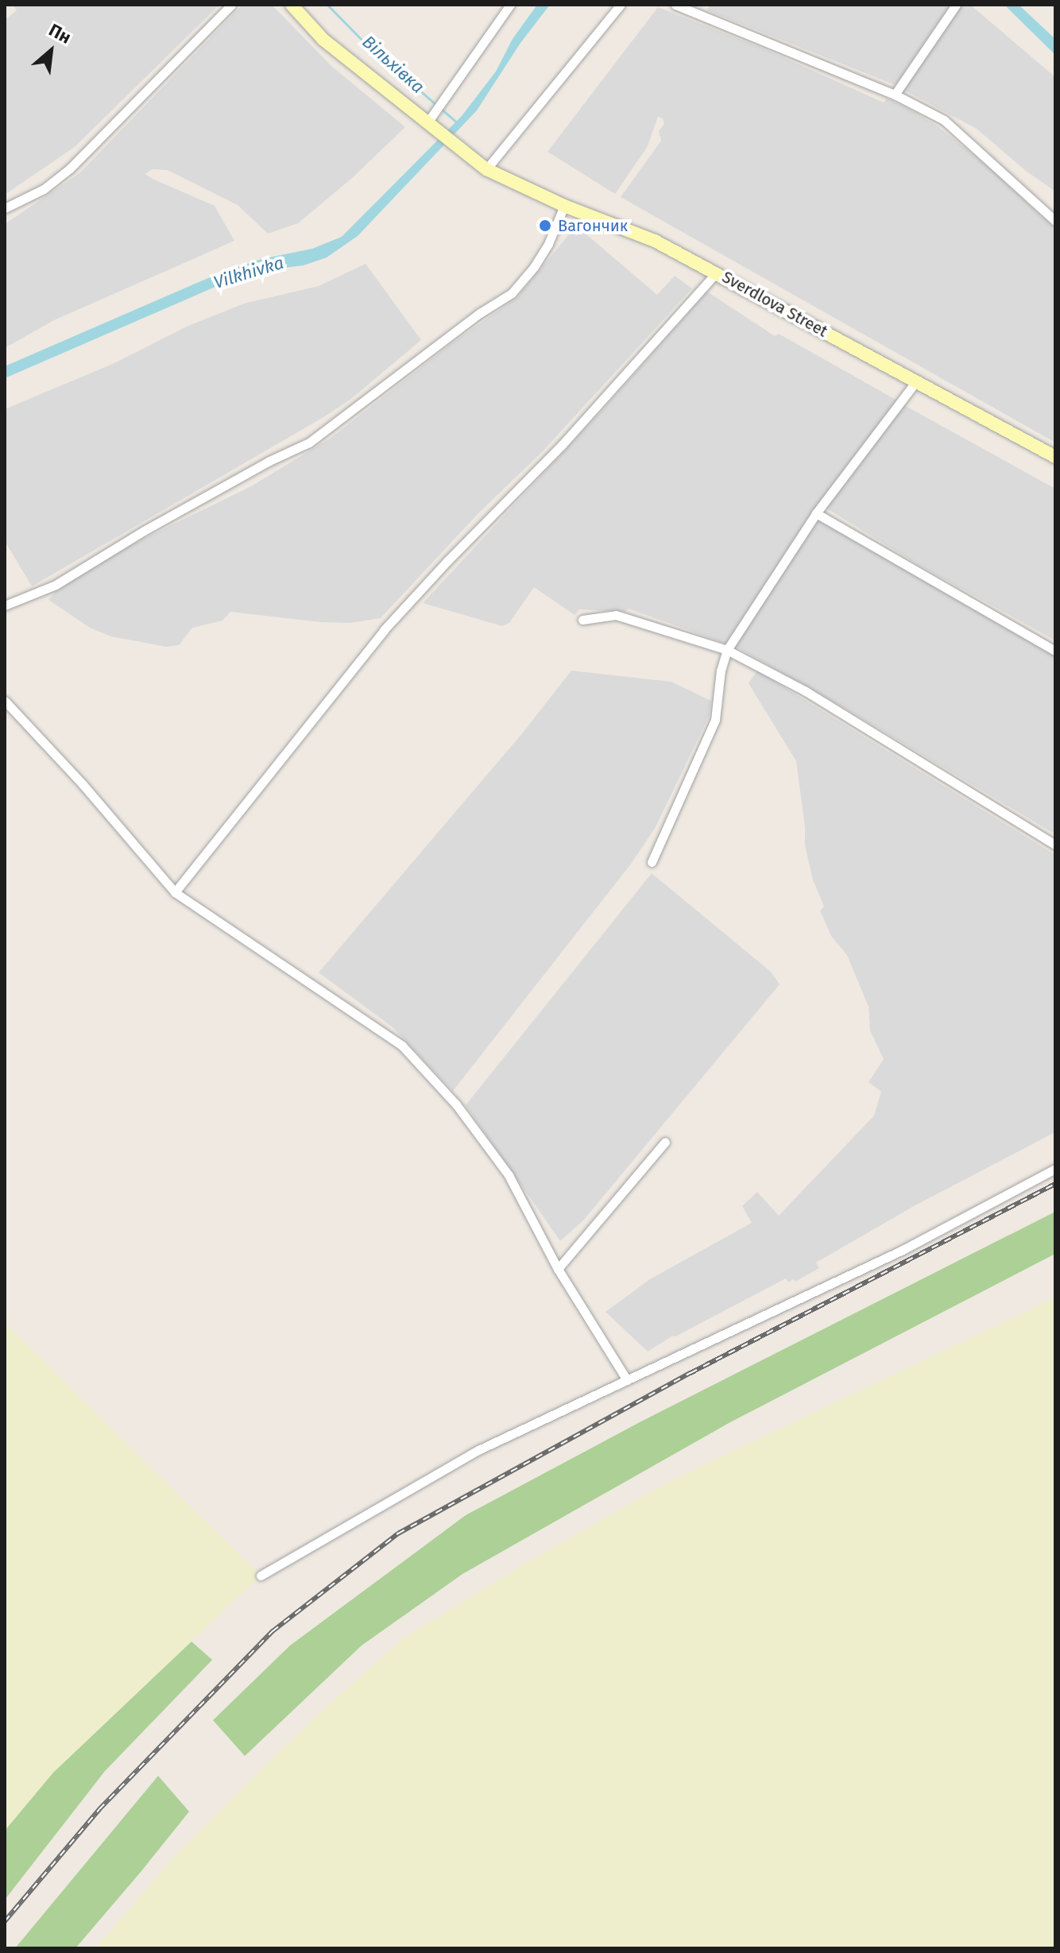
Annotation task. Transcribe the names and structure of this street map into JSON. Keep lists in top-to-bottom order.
{
  "streets": {
    "street": ["Sverdlova Street"]
  },
  "water": ["Вільхівка", "Vilkhivka"],
  "places": ["Вагончик"],
  "north": "top right"
}
